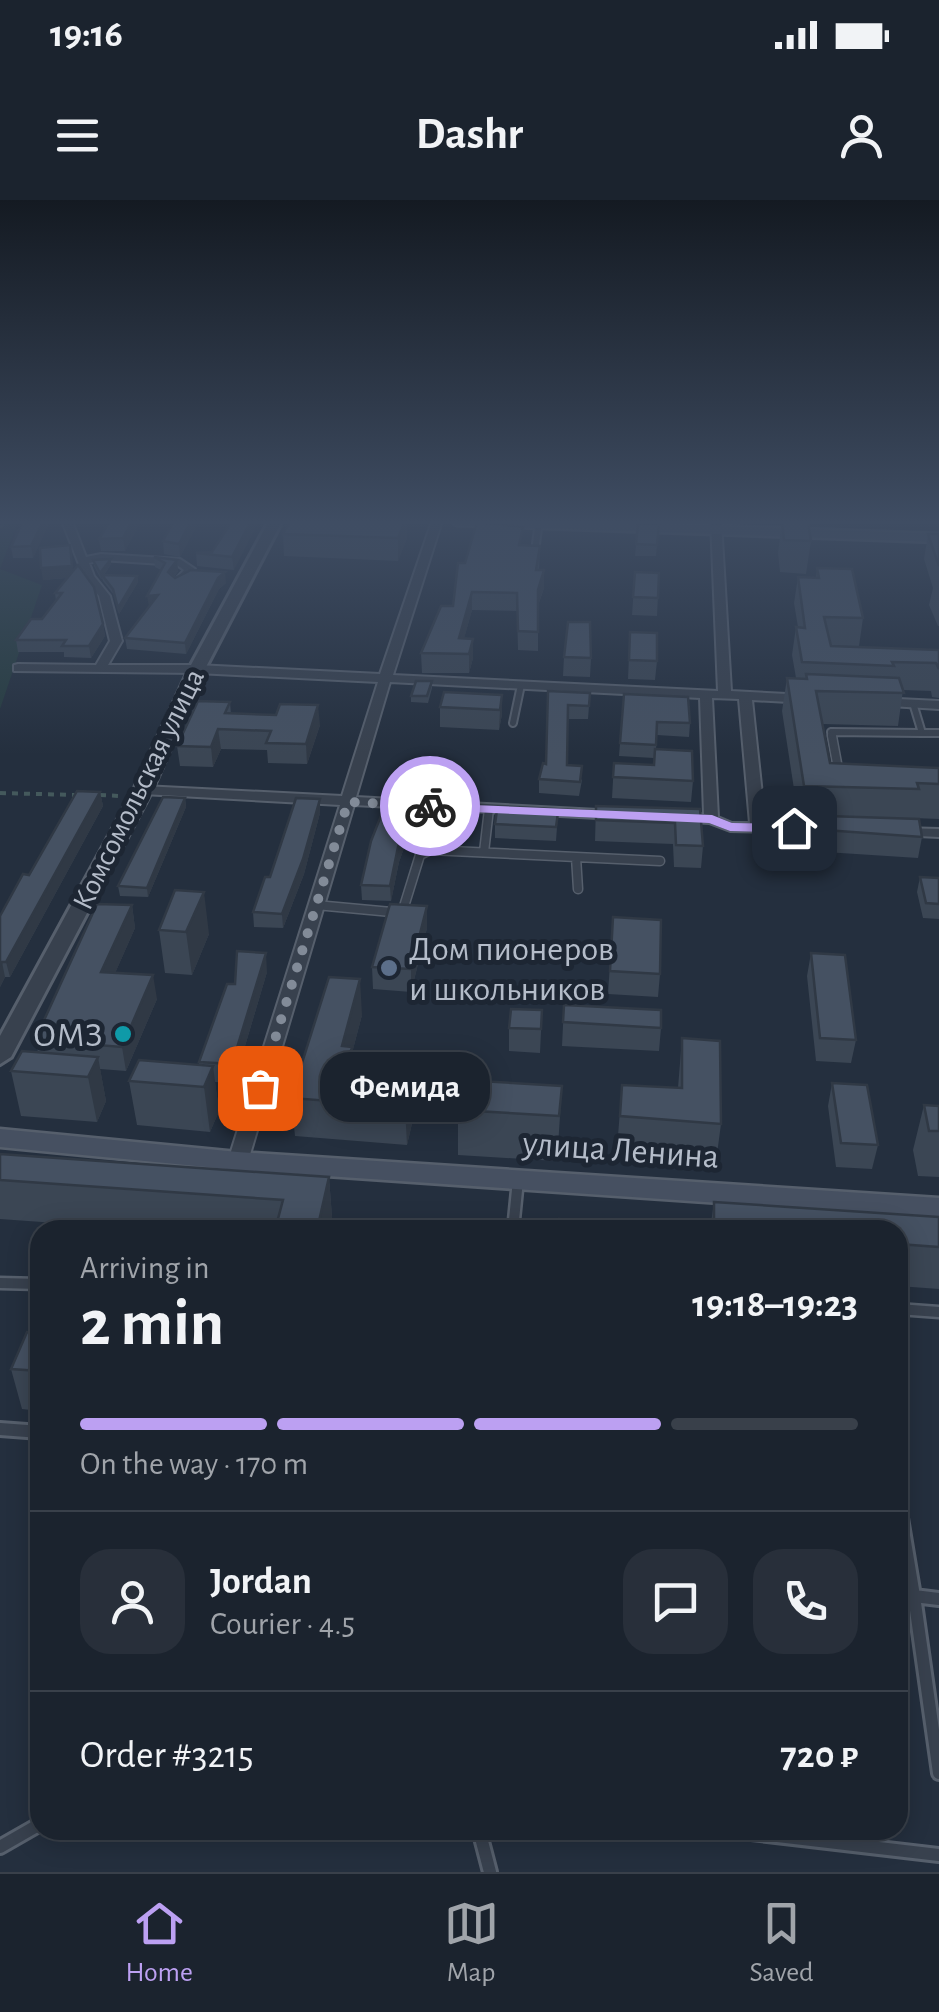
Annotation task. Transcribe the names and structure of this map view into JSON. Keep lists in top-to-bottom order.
{
  "streets": {
    "main road": ["улица Ленина"],
    "street": ["Комсомольская улица"]
  },
  "places": ["Дом пионеров и школьников", "ОМЗ", "Фемида"],
  "page": {
    "status": "19:16",
    "header": "Dashr",
    "bubble": "Фемида",
    "heading": ["2 min", "Arriving in", "19:18–19:23"],
    "panel": [
      "Jordan",
      "Courier · 4.5",
      "Order #3215",
      "720 ₽"
    ],
    "bar": "On the way · 170 m",
    "tabs": ["Home", "Map", "Saved"]
  }
}
